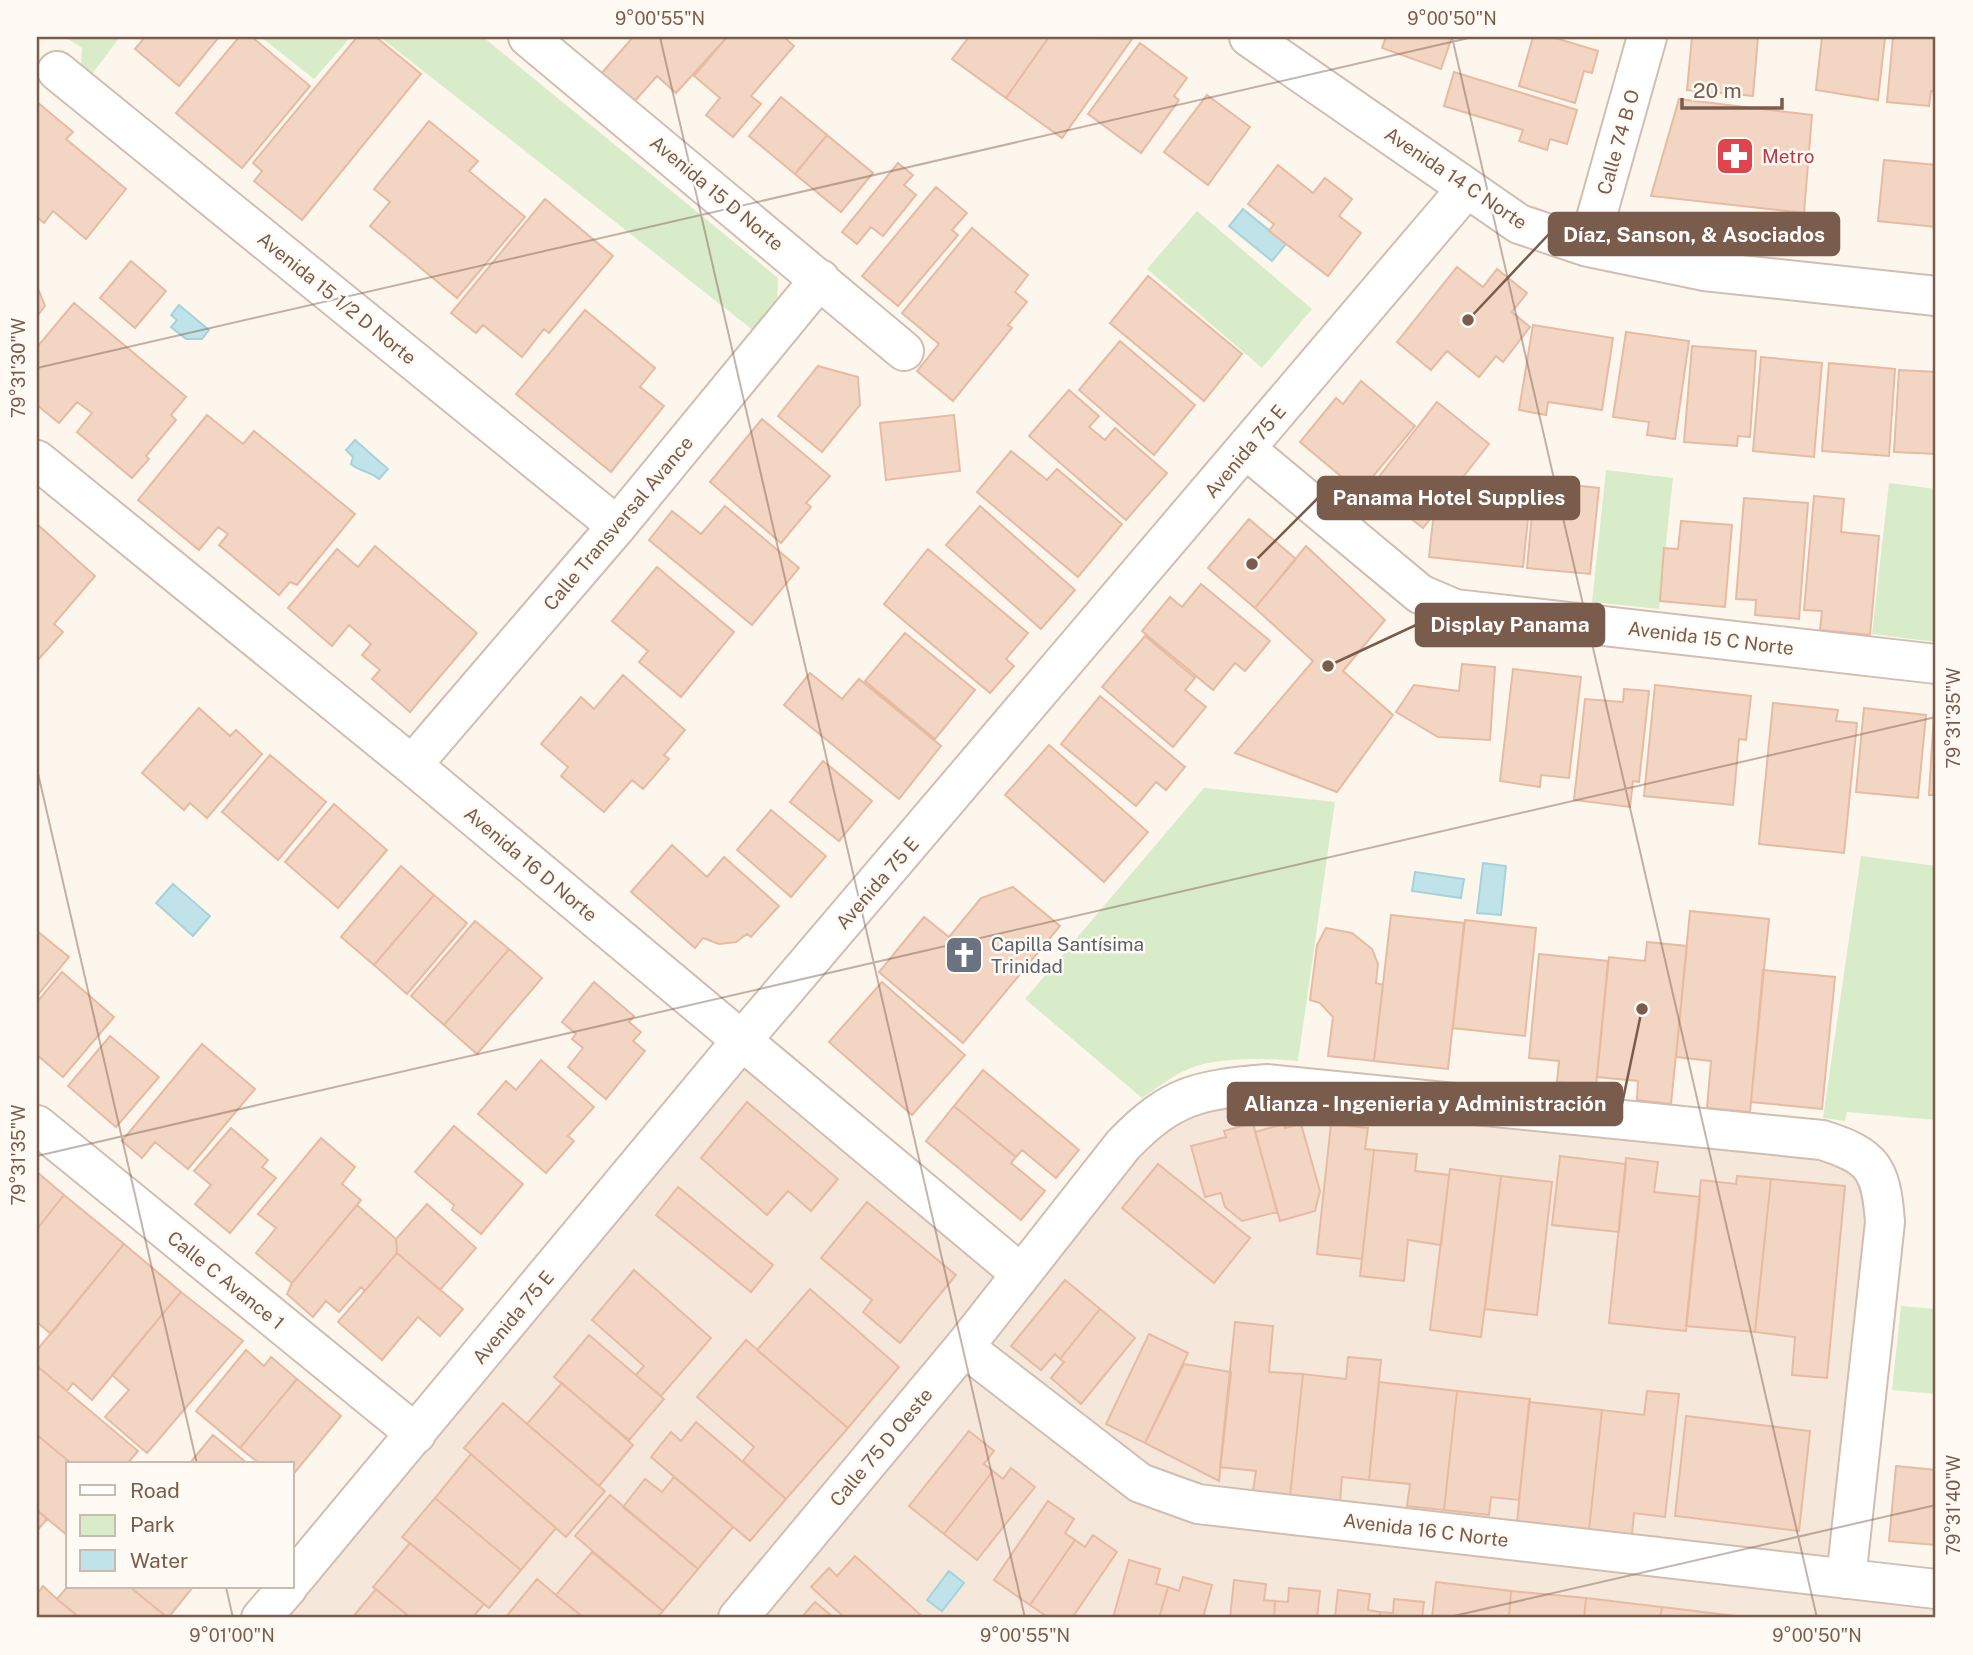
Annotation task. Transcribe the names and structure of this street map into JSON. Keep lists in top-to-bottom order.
{
  "streets": {
    "street": [
      "Calle 74 B O",
      "Avenida 14 C Norte",
      "Avenida 15 D Norte",
      "Avenida 15 1/2 D Norte",
      "Avenida 75 E",
      "Calle Transversal Avance",
      "Avenida 15 C Norte",
      "Avenida 16 D Norte",
      "Calle C Avance 1",
      "Calle 75 D Oeste",
      "Avenida 16 C Norte"
    ]
  },
  "crossings": [
    ["Calle 74 B O", "Avenida 14 C Norte"],
    ["Avenida 14 C Norte", "Avenida 75 E"],
    ["Avenida 15 D Norte", "Calle Transversal Avance"],
    ["Avenida 15 1/2 D Norte", "Calle Transversal Avance"],
    ["Avenida 75 E", "Avenida 15 C Norte"],
    ["Avenida 75 E", "Avenida 16 D Norte"],
    ["Avenida 75 E", "Calle C Avance 1"],
    ["Calle Transversal Avance", "Avenida 16 D Norte"],
    ["Avenida 16 D Norte", "Calle 75 D Oeste"],
    ["Calle 75 D Oeste", "Avenida 16 C Norte"]
  ],
  "places": {
    "pharmacy": ["Metro"],
    "other": [
      "Díaz, Sanson, & Asociados",
      "Panama Hotel Supplies",
      "Display Panama",
      "Alianza - Ingenieria y Administración"
    ],
    "church": ["Capilla Santísima Trinidad"]
  },
  "legend": ["Road", "Park", "Water"],
  "scale_bar": "20 m",
  "coordinates": [
    "9°00'55\"N",
    "9°00'50\"N",
    "79°31'30\"W",
    "79°31'35\"W",
    "79°31'40\"W",
    "9°01'00\"N"
  ]
}
